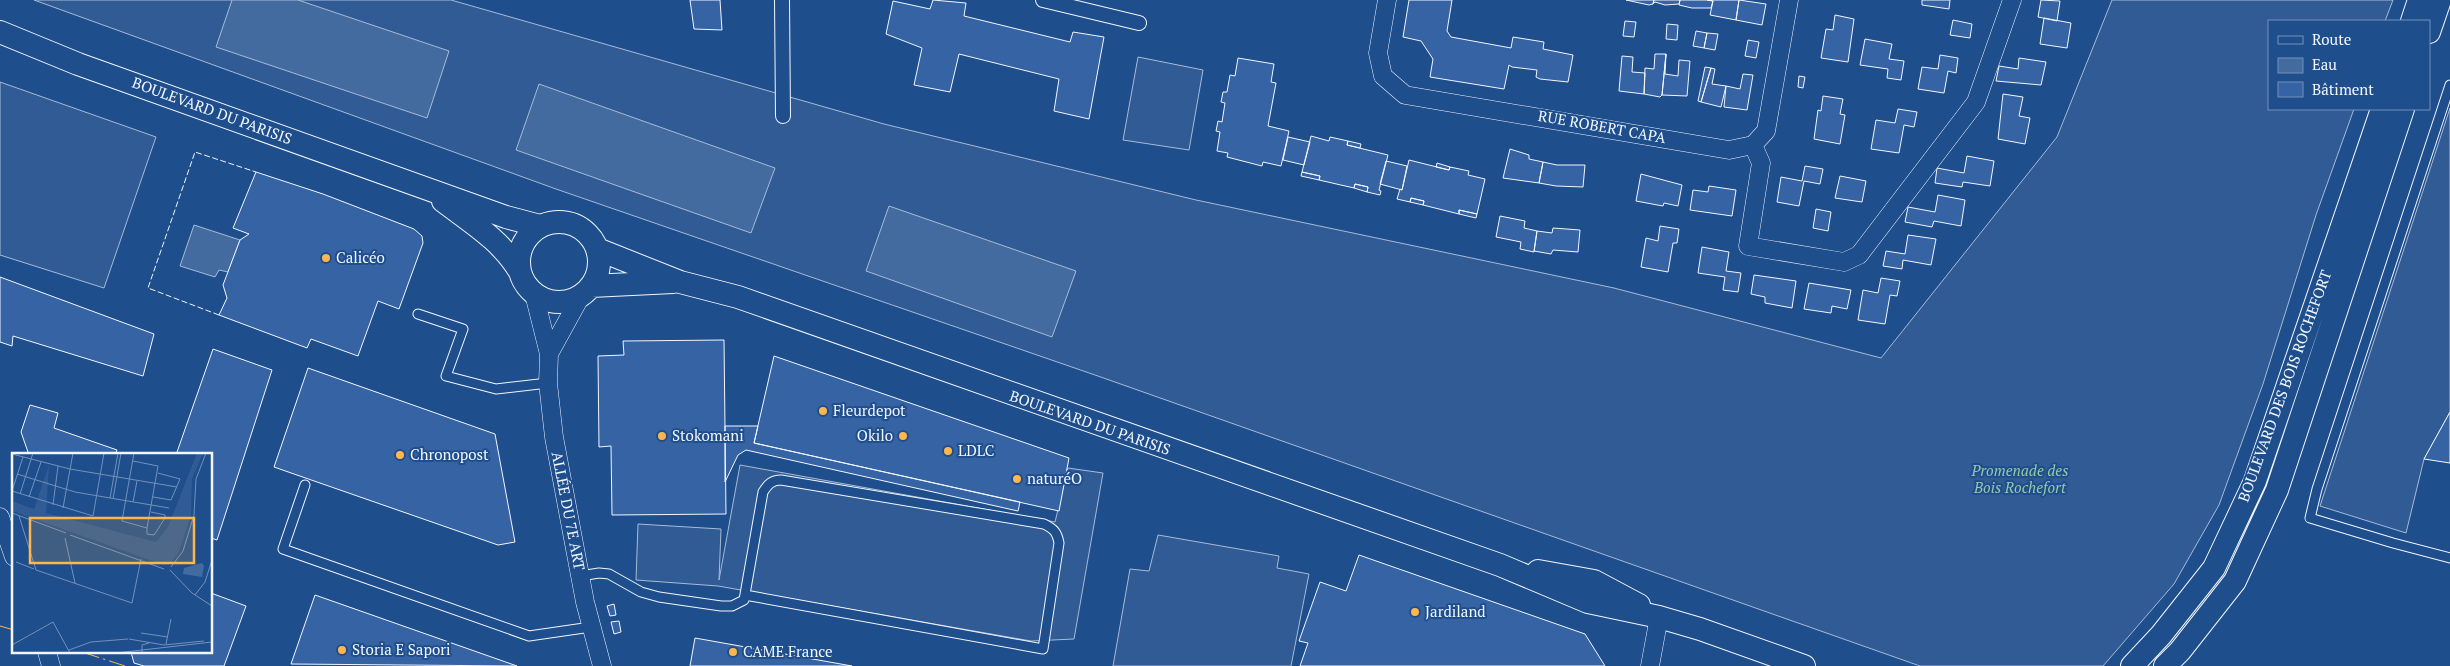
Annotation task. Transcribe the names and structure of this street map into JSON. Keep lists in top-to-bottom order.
{
  "streets": {
    "street": [
      "BOULEVARD DU PARISIS",
      "RUE ROBERT CAPA",
      "BOULEVARD DES BOIS ROCHEFORT",
      "ALLÉE DU 7E ART"
    ]
  },
  "crossings": [
    ["BOULEVARD DU PARISIS", "ALLÉE DU 7E ART"]
  ],
  "parks": ["Promenade des Bois Rochefort"],
  "places": [
    "Calicéo",
    "Fleurdepot",
    "Stokomani",
    "Okilo",
    "LDLC",
    "Chronopost",
    "naturéO",
    "Jardiland",
    "Storia E Sapori",
    "CAME France"
  ],
  "legend": ["Route", "Eau", "Bâtiment"]
}
